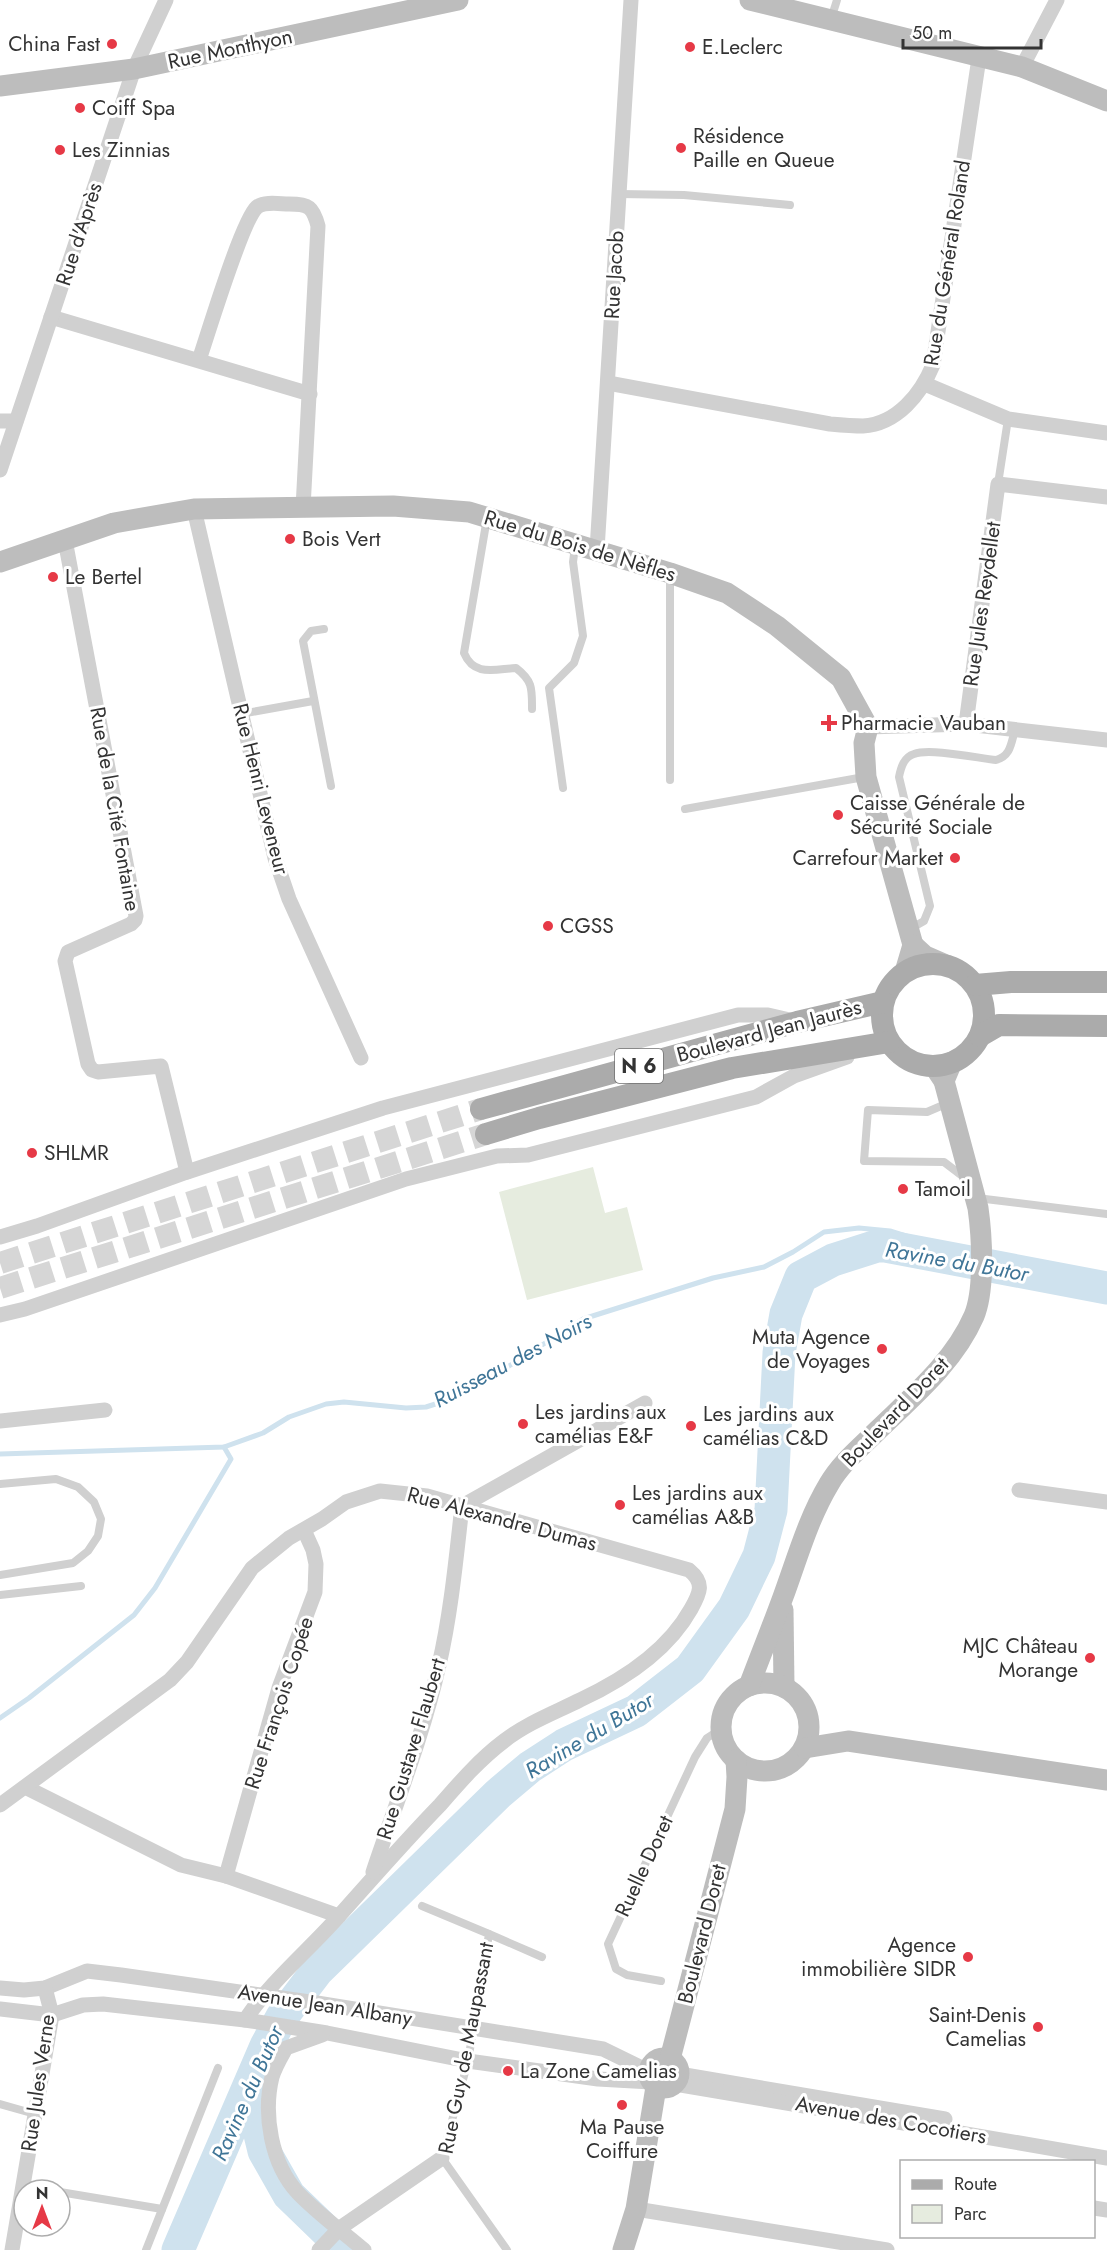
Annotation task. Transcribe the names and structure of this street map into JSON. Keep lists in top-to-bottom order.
{
  "streets": {
    "main road": ["Boulevard Jean Jaurès", "N 6"],
    "street": [
      "Rue Monthyon",
      "Rue d'Après",
      "Rue du Général Roland",
      "Rue Jacob",
      "Rue du Bois de Nèfles",
      "Rue Jules Reydellet",
      "Rue Henri Leveneur",
      "Rue de la Cité Fontaine",
      "Boulevard Doret",
      "Rue Alexandre Dumas",
      "Rue François Copée",
      "Rue Gustave Flaubert",
      "Avenue Jean Albany",
      "Rue Jules Verne",
      "Avenue des Cocotiers"
    ],
    "lane": ["Ruelle Doret", "Rue Guy de Maupassant"]
  },
  "crossings": [
    ["Rue Monthyon", "Rue d'Après"],
    ["Rue du Général Roland", "Rue Jacob"],
    ["Rue Jacob", "Rue du Bois de Nèfles"],
    ["Rue du Bois de Nèfles", "Rue Henri Leveneur"],
    ["Rue du Bois de Nèfles", "Rue de la Cité Fontaine"],
    ["Boulevard Jean Jaurès", "Boulevard Doret"],
    ["Boulevard Doret", "Ruelle Doret"],
    ["Boulevard Doret", "Avenue Jean Albany"],
    ["Boulevard Doret", "Avenue des Cocotiers"],
    ["Rue Alexandre Dumas", "Rue François Copée"],
    ["Rue Alexandre Dumas", "Rue Gustave Flaubert"],
    ["Rue Gustave Flaubert", "Avenue Jean Albany"],
    ["Avenue Jean Albany", "Rue Guy de Maupassant"],
    ["Avenue Jean Albany", "Rue Jules Verne"],
    ["Avenue Jean Albany", "Avenue des Cocotiers"]
  ],
  "water": ["Ravine du Butor", "Ruisseau des Noirs"],
  "places": {
    "other": [
      "China Fast",
      "E.Leclerc",
      "Coiff Spa",
      "Résidence Paille en Queue",
      "Les Zinnias",
      "Bois Vert",
      "Le Bertel",
      "Caisse Générale de Sécurité Sociale",
      "Carrefour Market",
      "CGSS",
      "SHLMR",
      "Tamoil",
      "Muta Agence de Voyages",
      "Les jardins aux camélias E&F",
      "Les jardins aux camélias C&D",
      "Les jardins aux camélias A&B",
      "MJC Château Morange",
      "Agence immobilière SIDR",
      "Saint-Denis Camelias",
      "La Zone Camelias",
      "Ma Pause Coiffure"
    ],
    "health": ["Pharmacie Vauban"]
  },
  "legend": ["Route", "Parc"],
  "scale_bar": "50 m",
  "north": "top"
}
